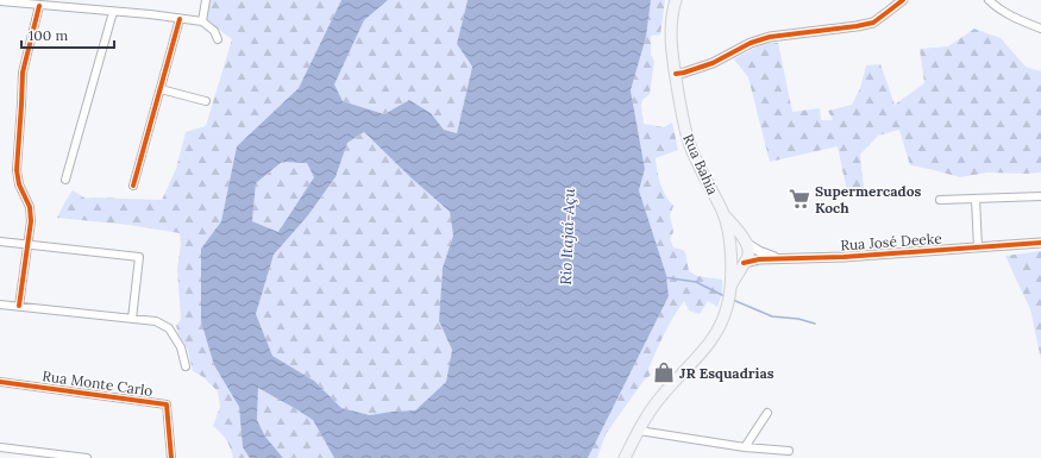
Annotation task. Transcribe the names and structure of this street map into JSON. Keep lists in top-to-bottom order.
{
  "streets": {
    "main road": ["Rua Bahia"],
    "street": ["Rua José Deeke", "Rua Monte Carlo"]
  },
  "crossings": [
    ["Rua Bahia", "Rua José Deeke"]
  ],
  "water": ["Rio Itajaí-Açu"],
  "places": {
    "supermarket": ["Supermercados Koch"],
    "shop": ["JR Esquadrias"]
  },
  "scale_bar": "100 m"
}
